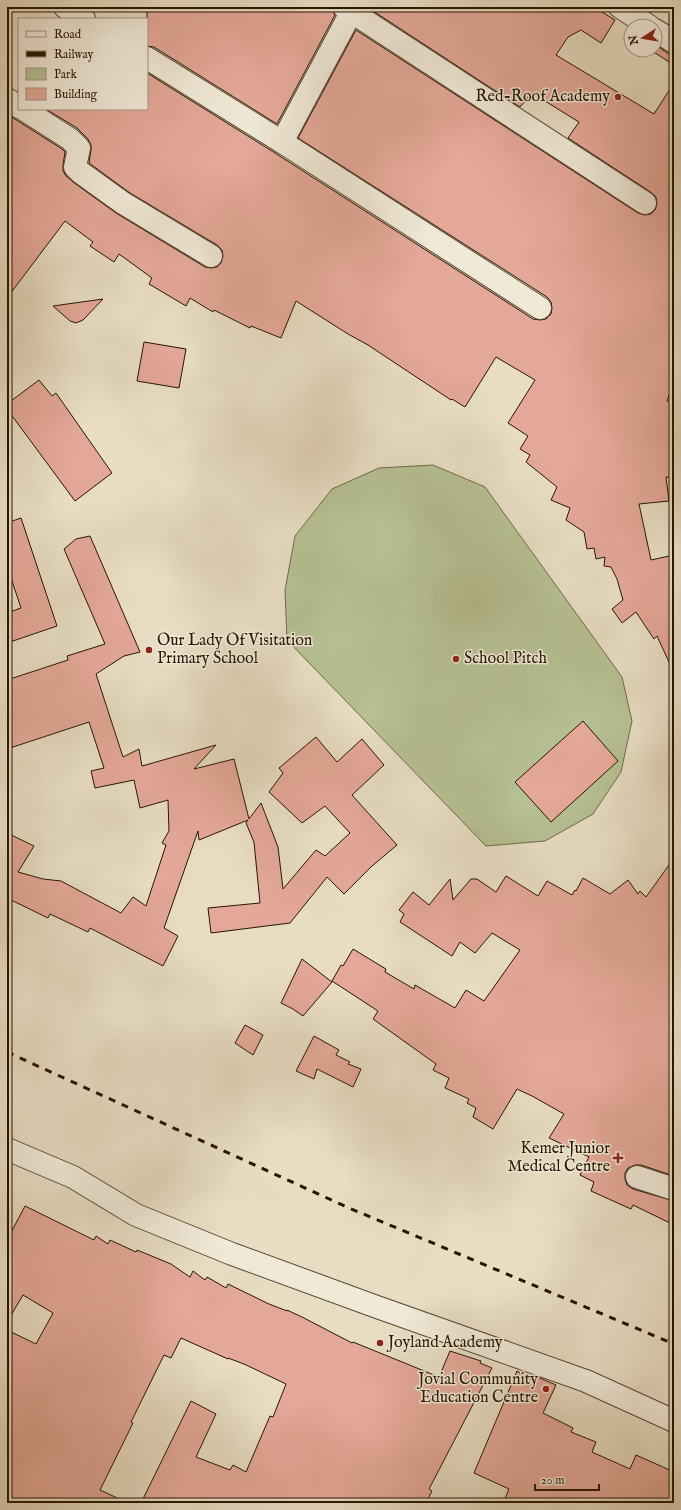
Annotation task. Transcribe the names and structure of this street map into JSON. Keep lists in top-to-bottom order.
{
  "places": {
    "other": [
      "Red-Roof Academy",
      "Our Lady Of Visitation Primary School",
      "School Pitch",
      "Joyland Academy",
      "Jovial Community Education Centre"
    ],
    "health": ["Kemer Junior Medical Centre"]
  },
  "legend": [
    "Road",
    "Railway",
    "Park",
    "Building"
  ],
  "scale_bar": "20 m",
  "north": "left"
}
